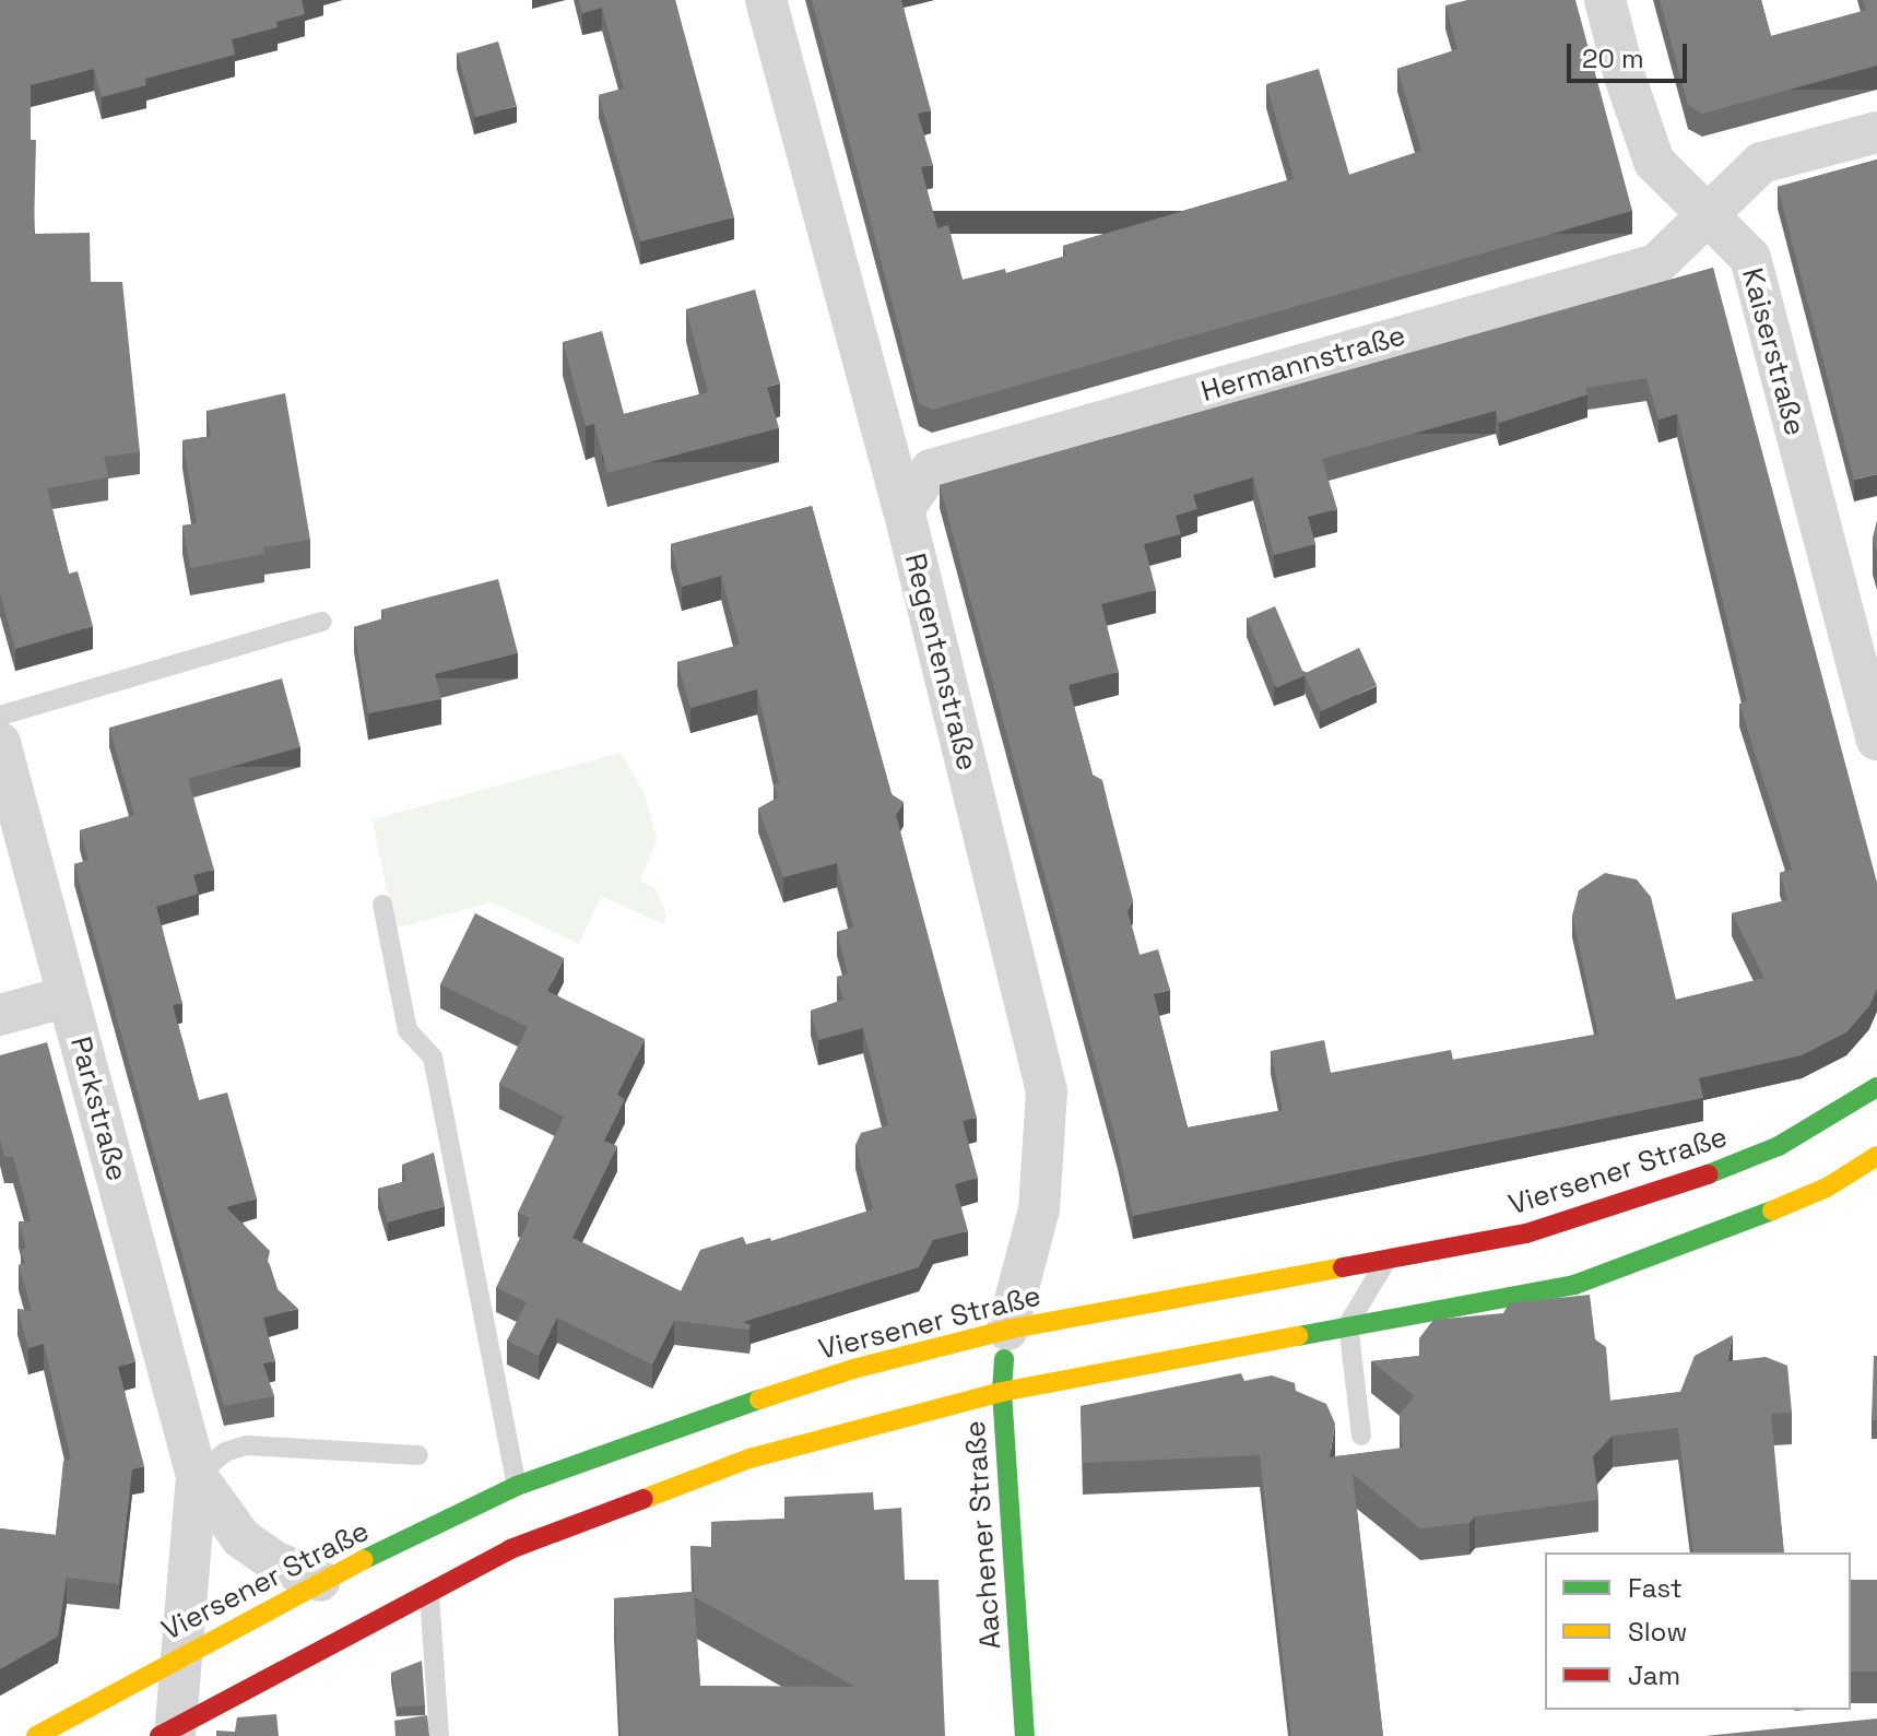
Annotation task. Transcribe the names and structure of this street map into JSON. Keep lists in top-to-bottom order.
{
  "streets": {
    "main road": ["Viersener Straße", "Aachener Straße"],
    "street": [
      "Kaiserstraße",
      "Hermannstraße",
      "Regentenstraße",
      "Parkstraße"
    ]
  },
  "crossings": [
    ["Kaiserstraße", "Hermannstraße"],
    ["Hermannstraße", "Regentenstraße"],
    ["Regentenstraße", "Viersener Straße"],
    ["Regentenstraße", "Aachener Straße"],
    ["Parkstraße", "Viersener Straße"],
    ["Viersener Straße", "Aachener Straße"]
  ],
  "legend": ["Fast", "Slow", "Jam"],
  "scale_bar": "20 m"
}
